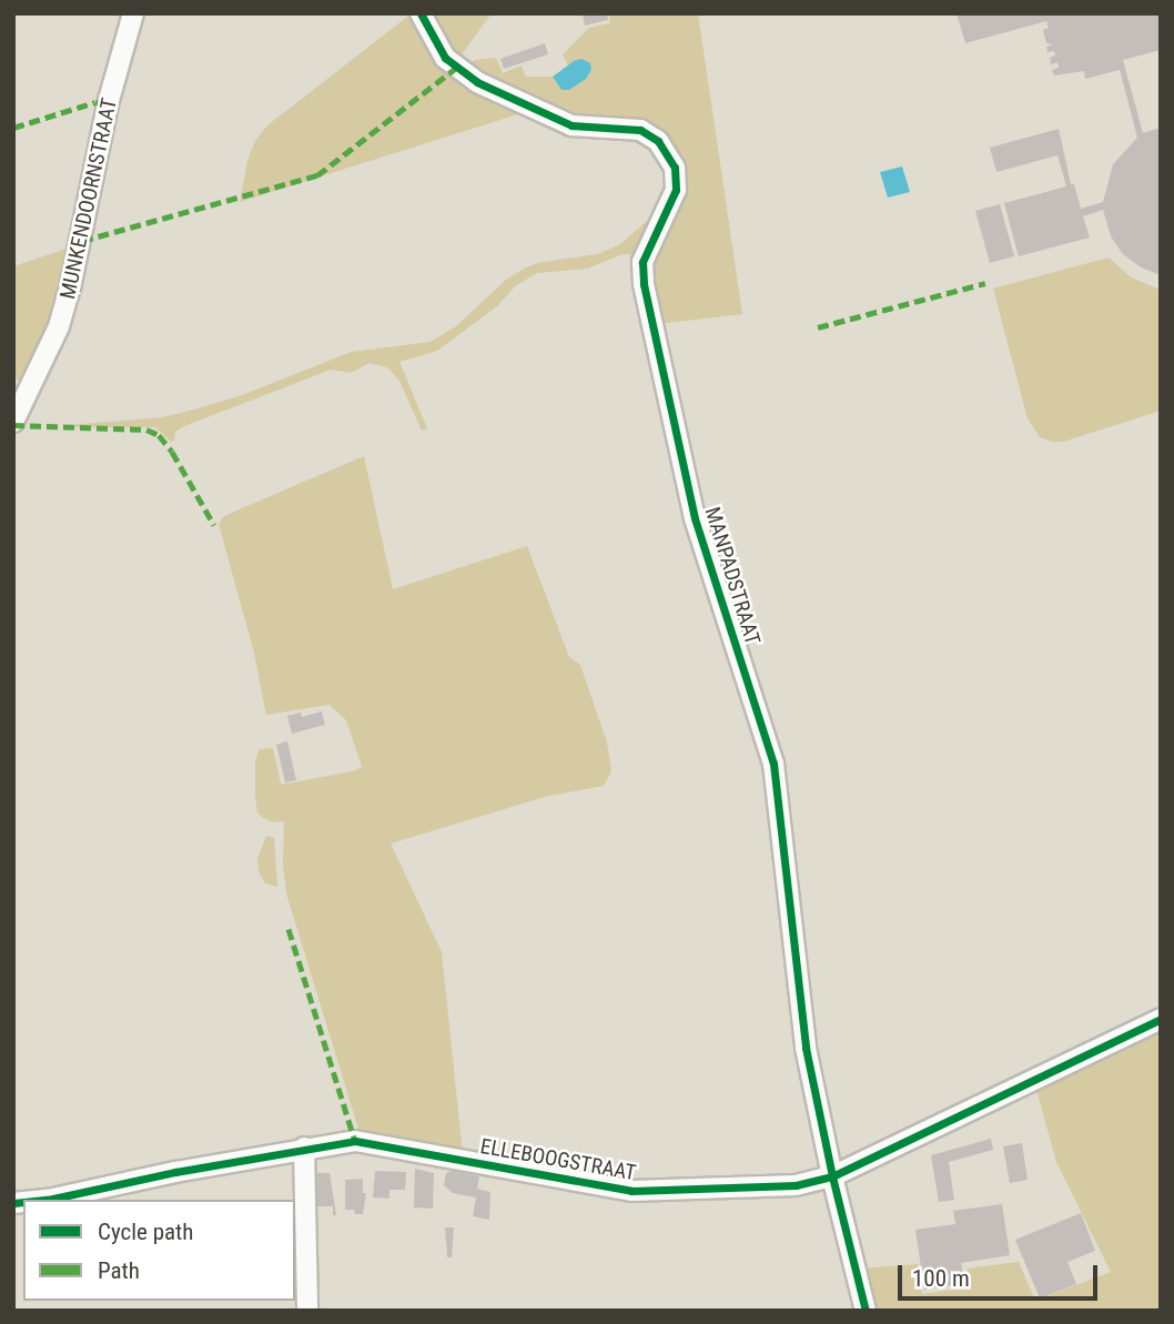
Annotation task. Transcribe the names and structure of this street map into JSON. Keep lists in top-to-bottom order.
{
  "streets": {
    "street": ["MUNKENDOORNSTRAAT", "MANPADSTRAAT", "ELLEBOOGSTRAAT"]
  },
  "crossings": [
    ["MANPADSTRAAT", "ELLEBOOGSTRAAT"]
  ],
  "legend": ["Cycle path", "Path"],
  "scale_bar": "100 m"
}
